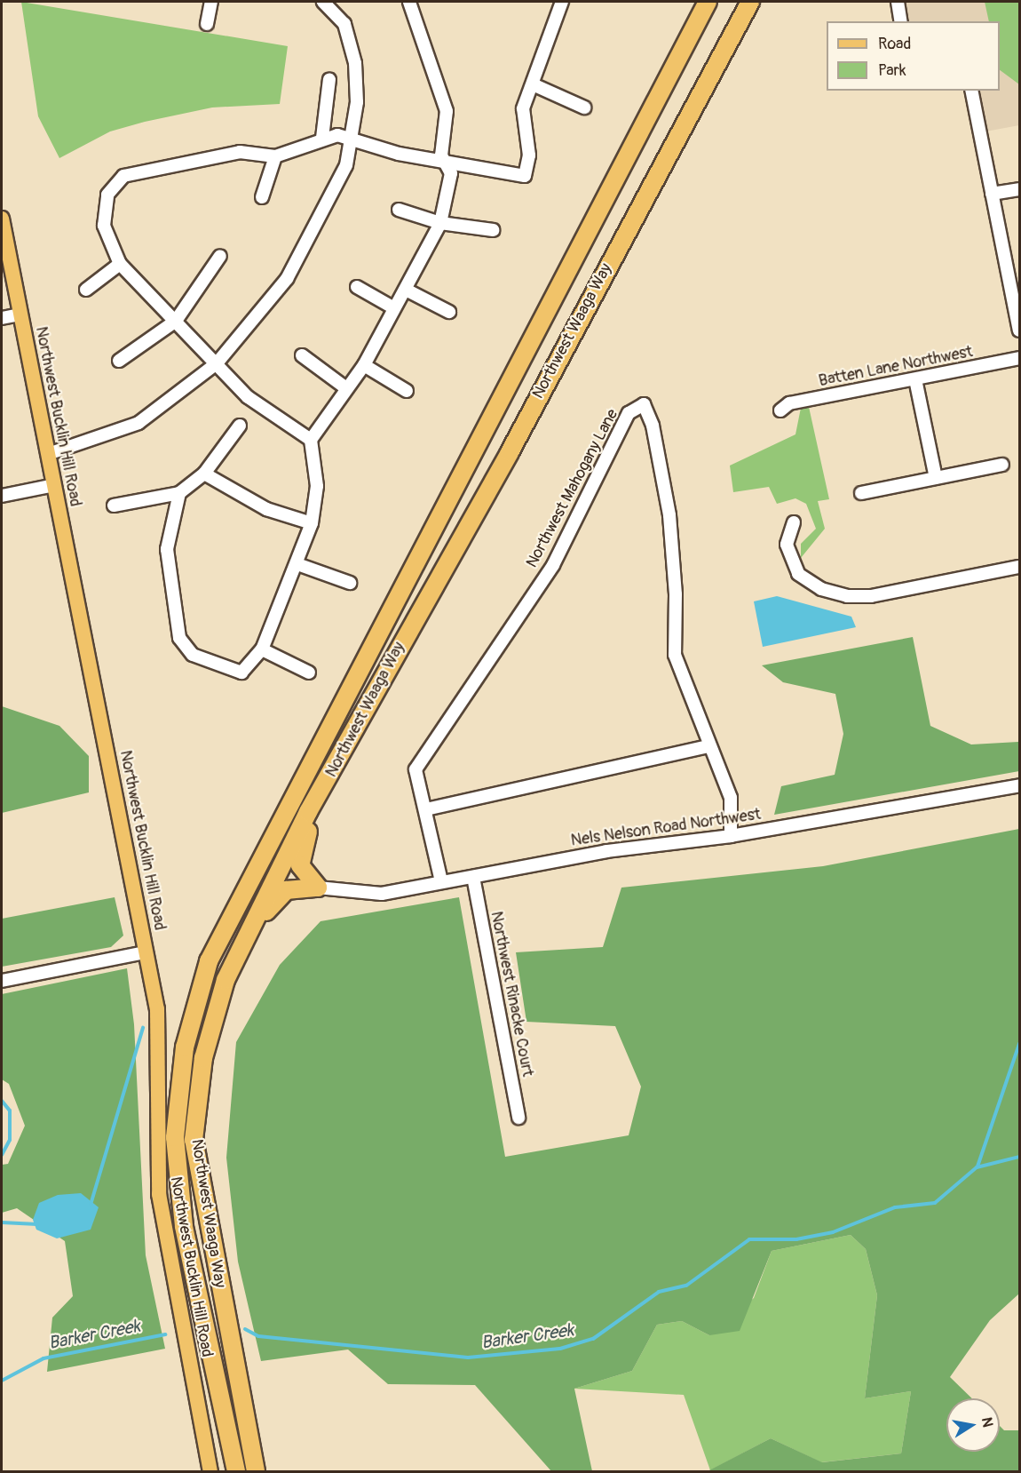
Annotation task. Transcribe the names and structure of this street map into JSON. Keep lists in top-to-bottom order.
{
  "streets": {
    "highway": ["Northwest Waaga Way"],
    "main road": ["Northwest Bucklin Hill Road"],
    "street": [
      "Batten Lane Northwest",
      "Northwest Mahogany Lane",
      "Nels Nelson Road Northwest",
      "Northwest Rinacke Court"
    ]
  },
  "crossings": [
    ["Nels Nelson Road Northwest", "Northwest Rinacke Court"]
  ],
  "water": ["Barker Creek"],
  "legend": ["Road", "Park"],
  "north": "right"
}
